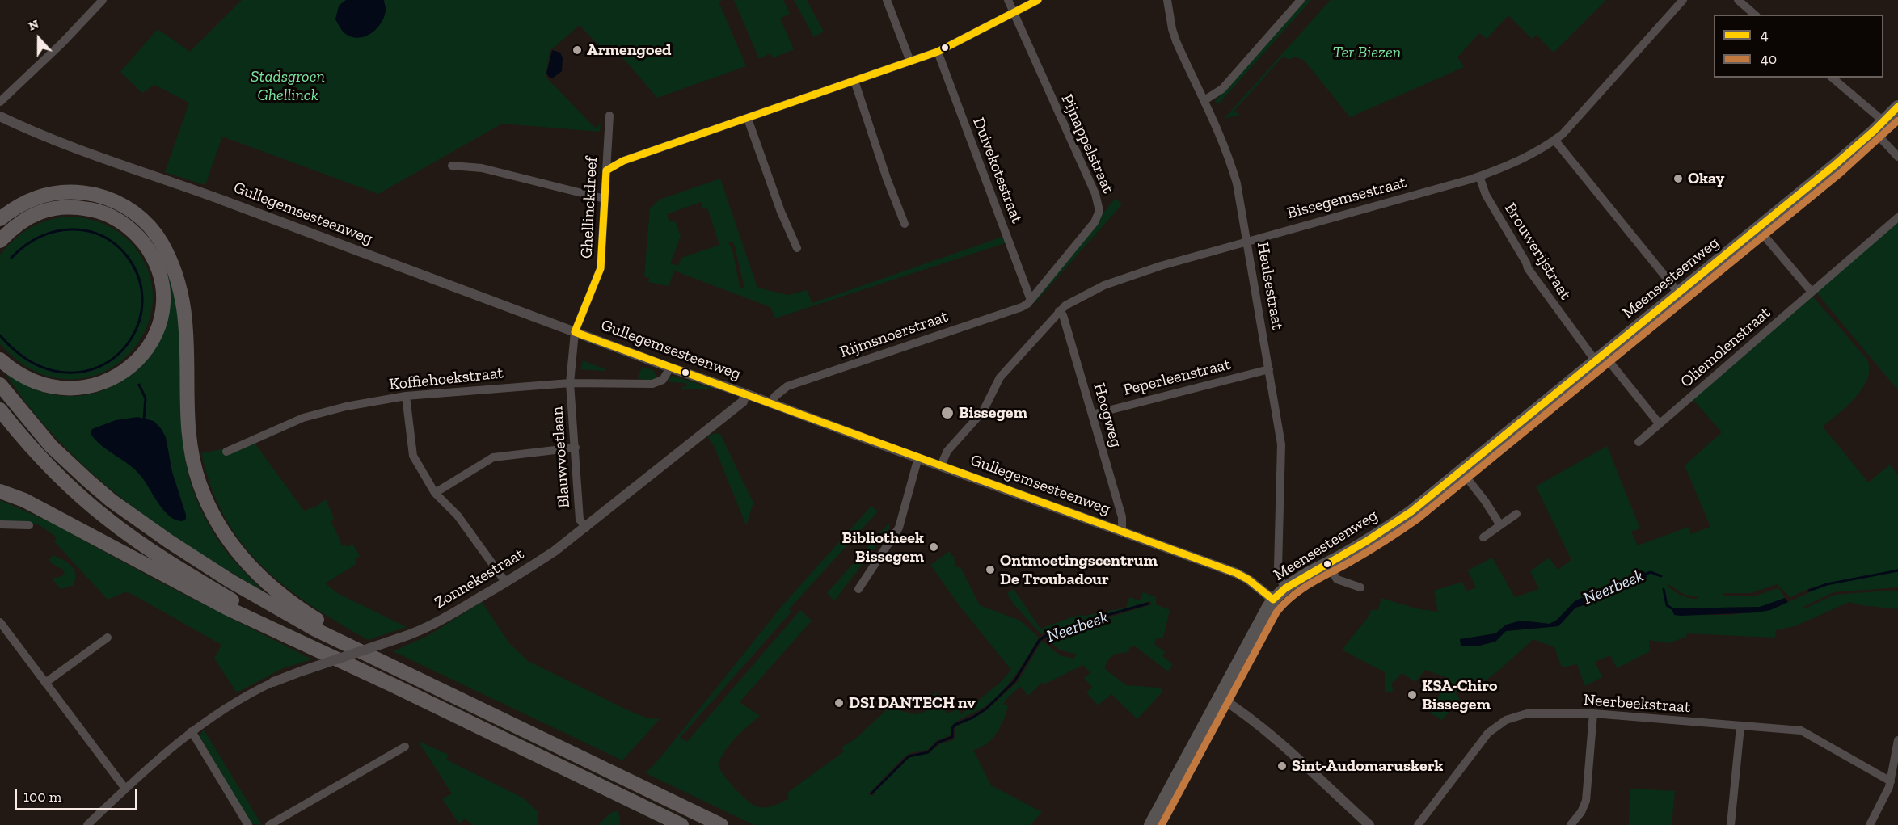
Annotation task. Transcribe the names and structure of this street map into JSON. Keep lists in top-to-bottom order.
{
  "streets": {
    "main road": ["Meensesteenweg"],
    "street": [
      "Pijnappelstraat",
      "Duivekotestraat",
      "Bissegemsestraat",
      "Ghellinckdreef",
      "Gullegemsesteenweg",
      "Brouwerijstraat",
      "Heulsestraat",
      "Rijmsnoerstraat",
      "Oliemolenstraat",
      "Peperleenstraat",
      "Koffiehoekstraat",
      "Hoogweg",
      "Blauwvoetlaan",
      "Zonnekestraat",
      "Neerbeekstraat"
    ]
  },
  "crossings": [
    ["Pijnappelstraat", "Duivekotestraat"],
    ["Pijnappelstraat", "Rijmsnoerstraat"],
    ["Duivekotestraat", "Rijmsnoerstraat"],
    ["Bissegemsestraat", "Gullegemsesteenweg"],
    ["Bissegemsestraat", "Brouwerijstraat"],
    ["Bissegemsestraat", "Heulsestraat"],
    ["Bissegemsestraat", "Hoogweg"],
    ["Ghellinckdreef", "Gullegemsesteenweg"],
    ["Ghellinckdreef", "Koffiehoekstraat"],
    ["Ghellinckdreef", "Blauwvoetlaan"],
    ["Gullegemsesteenweg", "Meensesteenweg"],
    ["Gullegemsesteenweg", "Rijmsnoerstraat"],
    ["Gullegemsesteenweg", "Koffiehoekstraat"],
    ["Gullegemsesteenweg", "Hoogweg"],
    ["Gullegemsesteenweg", "Zonnekestraat"],
    ["Brouwerijstraat", "Meensesteenweg"],
    ["Meensesteenweg", "Heulsestraat"],
    ["Heulsestraat", "Peperleenstraat"],
    ["Peperleenstraat", "Hoogweg"],
    ["Koffiehoekstraat", "Blauwvoetlaan"],
    ["Blauwvoetlaan", "Zonnekestraat"]
  ],
  "water": ["Neerbeek"],
  "parks": ["Ter Biezen", "Stadsgroen Ghellinck"],
  "places": [
    "Armengoed",
    "Okay",
    "Bissegem",
    "Bibliotheek Bissegem",
    "Ontmoetingscentrum De Troubadour",
    "KSA-Chiro Bissegem",
    "DSI DANTECH nv",
    "Sint-Audomaruskerk"
  ],
  "lines": ["transit line 4", "transit line 40"],
  "legend": ["4", "40"],
  "scale_bar": "100 m",
  "north": "top"
}
